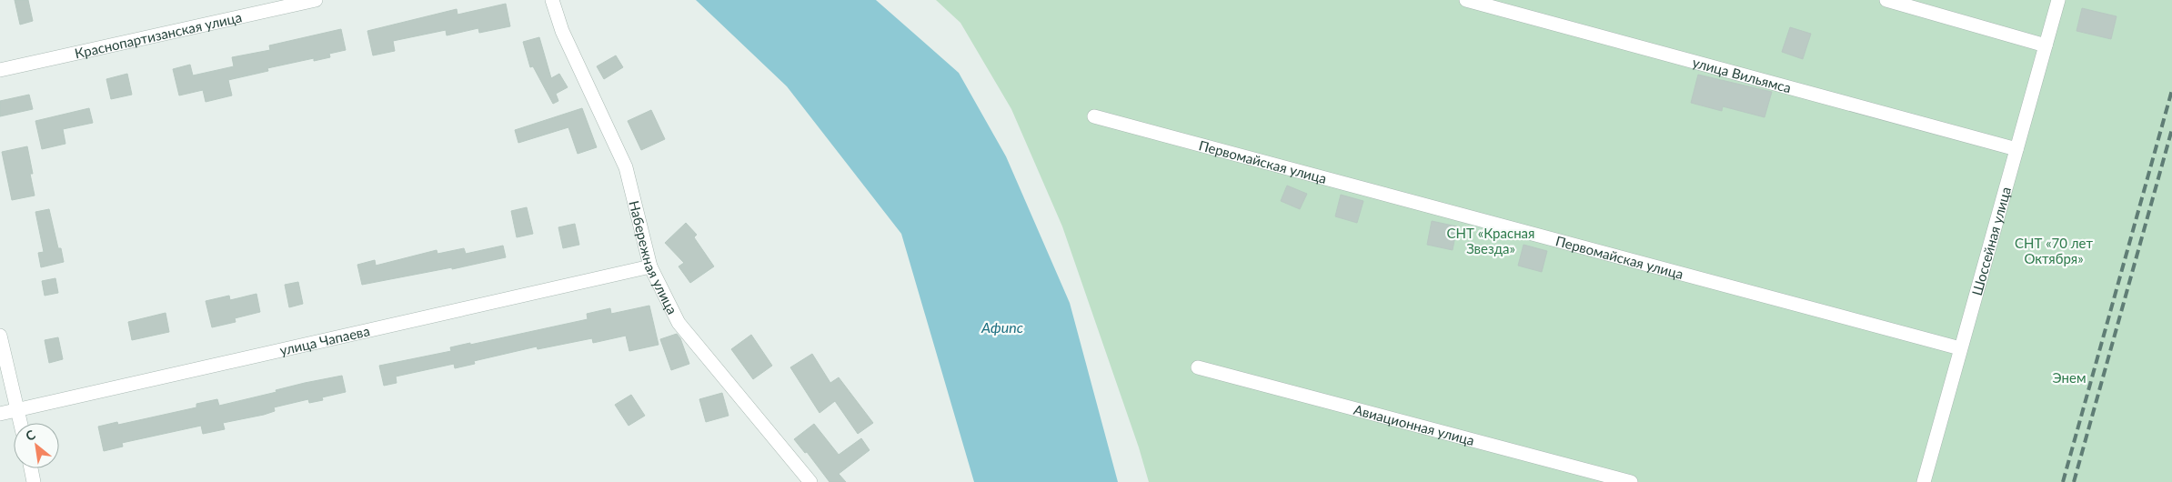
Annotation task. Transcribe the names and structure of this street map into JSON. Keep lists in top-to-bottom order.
{
  "streets": {
    "street": [
      "Краснопартизанская улица",
      "улица Вильямса",
      "Первомайская улица",
      "Шоссейная улица",
      "Набережная улица",
      "улица Чапаева",
      "Авиационная улица"
    ]
  },
  "crossings": [
    ["улица Вильямса", "Шоссейная улица"],
    ["Первомайская улица", "Шоссейная улица"],
    ["Набережная улица", "улица Чапаева"]
  ],
  "water": ["Афипс"],
  "parks": ["СНТ «Красная Звезда»", "СНТ «70 лет Октября»", "Энем"],
  "north": "top left"
}
